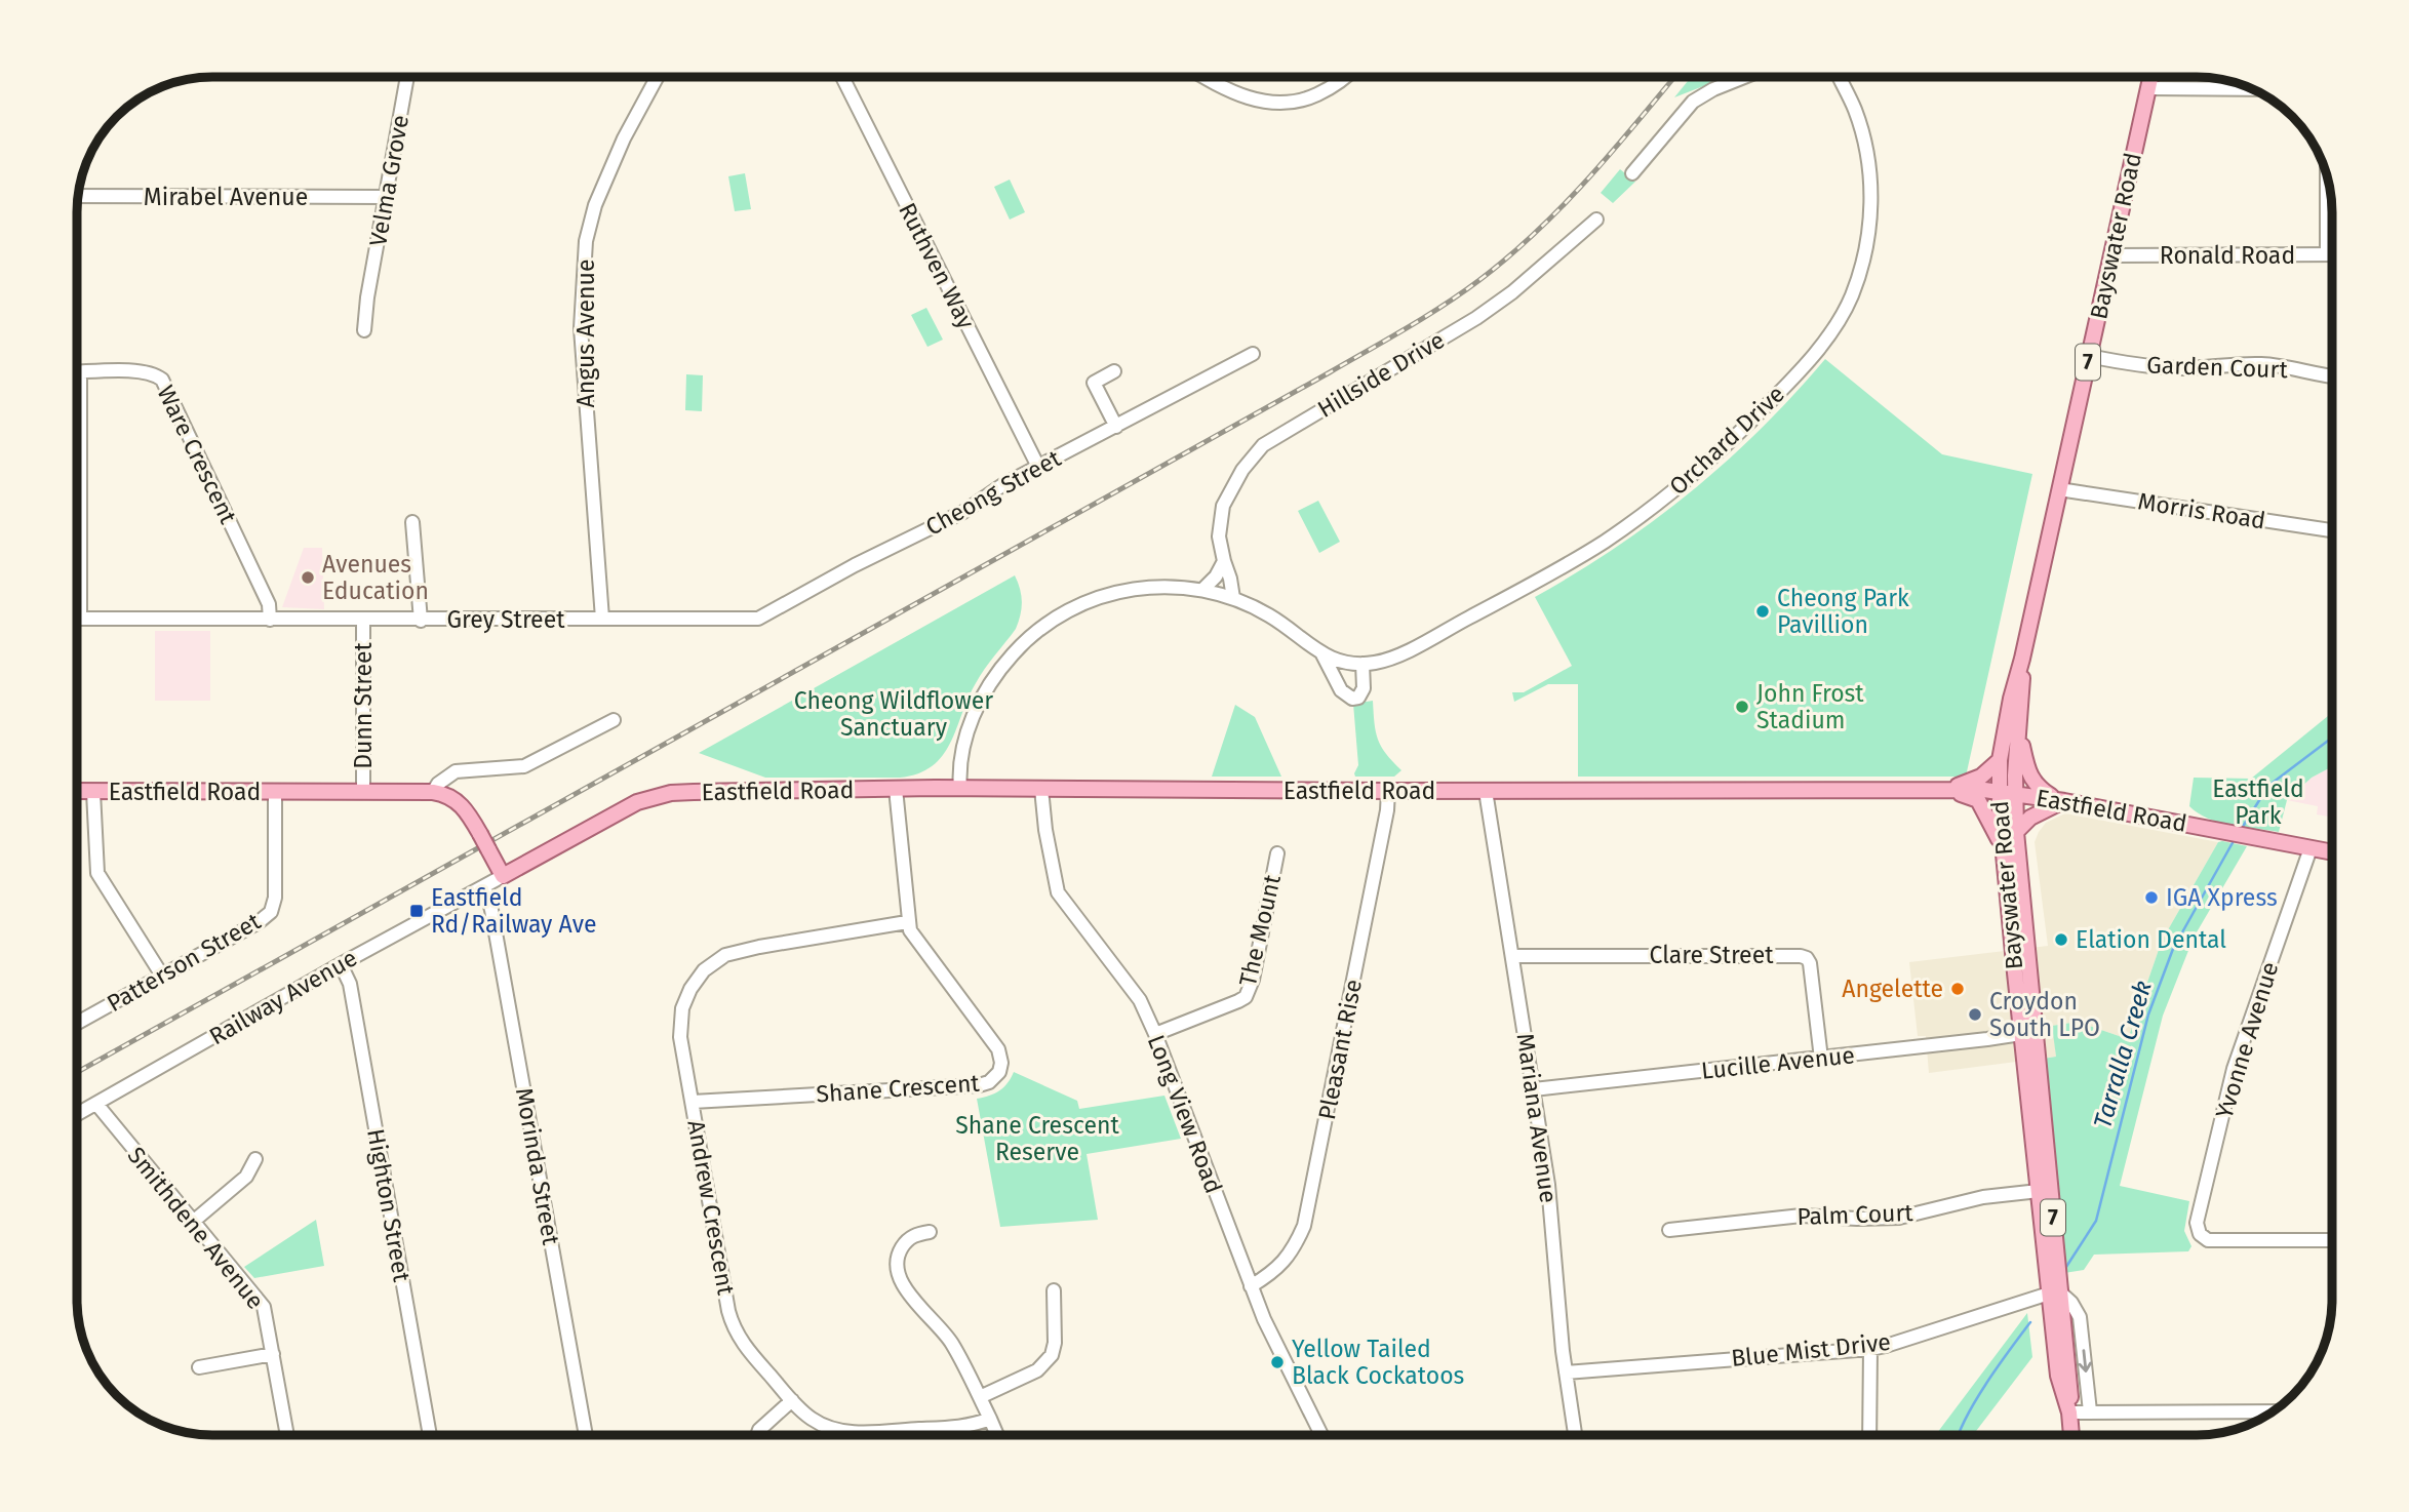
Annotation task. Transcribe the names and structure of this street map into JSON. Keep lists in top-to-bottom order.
{
  "streets": {
    "main road": ["Bayswater Road", "7", "Eastfield Road"],
    "street": [
      "Velma Grove",
      "Mirabel Avenue",
      "Ronald Road",
      "Ruthven Way",
      "Angus Avenue",
      "Garden Court",
      "Hillside Drive",
      "Orchard Drive",
      "Ware Crescent",
      "Cheong Street",
      "Morris Road",
      "Grey Street",
      "Dunn Street",
      "The Mount",
      "Clare Street",
      "Patterson Street",
      "Railway Avenue",
      "Yvonne Avenue",
      "Pleasant Rise",
      "Lucille Avenue",
      "Shane Crescent",
      "Long View Road",
      "Mariana Avenue",
      "Morinda Street",
      "Highton Street",
      "Andrew Crescent",
      "Palm Court",
      "Smithdene Avenue",
      "Blue Mist Drive"
    ]
  },
  "crossings": [
    ["Velma Grove", "Mirabel Avenue"],
    ["Bayswater Road", "Ronald Road"],
    ["Bayswater Road", "Garden Court"],
    ["Bayswater Road", "Morris Road"],
    ["Bayswater Road", "Eastfield Road"],
    ["Bayswater Road", "Lucille Avenue"],
    ["Bayswater Road", "Palm Court"],
    ["Bayswater Road", "Blue Mist Drive"],
    ["Ruthven Way", "Cheong Street"],
    ["Angus Avenue", "Grey Street"],
    ["Ware Crescent", "Grey Street"],
    ["Cheong Street", "Grey Street"],
    ["Grey Street", "Dunn Street"],
    ["Dunn Street", "Eastfield Road"],
    ["Eastfield Road", "Patterson Street"],
    ["Eastfield Road", "Railway Avenue"],
    ["Eastfield Road", "Yvonne Avenue"],
    ["Eastfield Road", "Pleasant Rise"],
    ["Eastfield Road", "Shane Crescent"],
    ["Eastfield Road", "Long View Road"],
    ["Eastfield Road", "Mariana Avenue"],
    ["The Mount", "Long View Road"],
    ["Clare Street", "Lucille Avenue"],
    ["Clare Street", "Mariana Avenue"],
    ["Railway Avenue", "Morinda Street"],
    ["Railway Avenue", "Highton Street"],
    ["Railway Avenue", "Smithdene Avenue"],
    ["Pleasant Rise", "Long View Road"],
    ["Lucille Avenue", "Mariana Avenue"],
    ["Shane Crescent", "Andrew Crescent"],
    ["Mariana Avenue", "Blue Mist Drive"]
  ],
  "water": ["Tarralla Creek"],
  "parks": ["Cheong Wildflower Sanctuary", "Eastfield Park", "Shane Crescent Reserve"],
  "places": {
    "other": [
      "Avenues Education",
      "Cheong Park Pavillion",
      "John Frost Stadium",
      "IGA Xpress",
      "Elation Dental",
      "Angelette",
      "Croydon South LPO",
      "Yellow Tailed Black Cockatoos"
    ],
    "transit": ["Eastfield Rd/Railway Ave"]
  }
}
